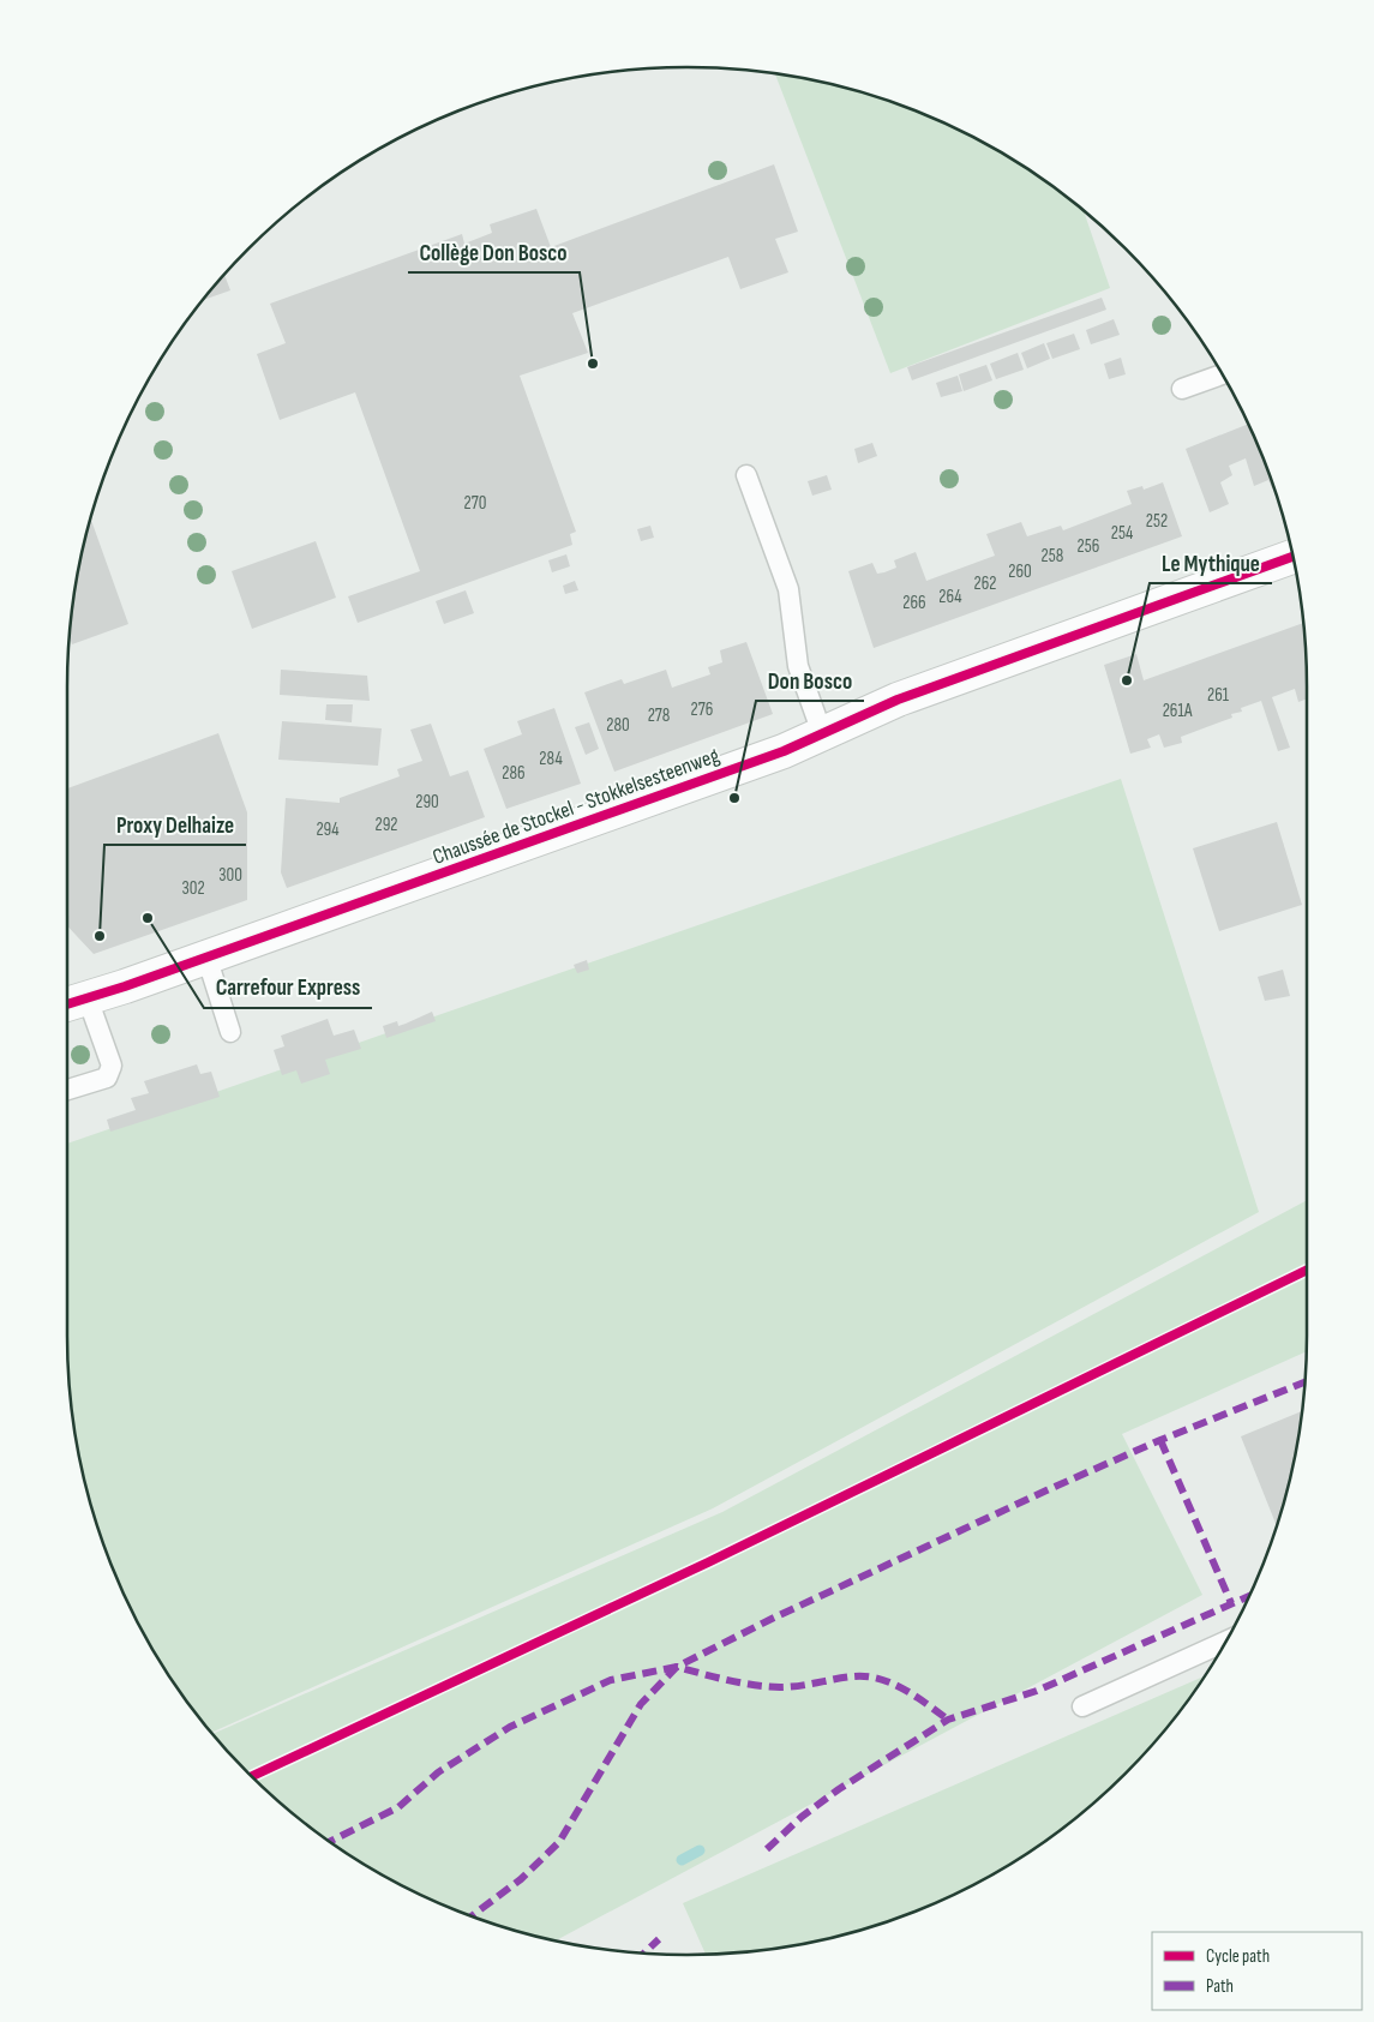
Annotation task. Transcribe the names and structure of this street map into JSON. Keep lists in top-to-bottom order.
{
  "streets": {
    "street": ["Chaussée de Stockel - Stokkelsesteenweg"]
  },
  "places": [
    "Collège Don Bosco",
    "Le Mythique",
    "Don Bosco",
    "Carrefour Express",
    "Proxy Delhaize"
  ],
  "house_numbers": [
    "270",
    "252",
    "254",
    "256",
    "258",
    "260",
    "262",
    "264",
    "266",
    "261",
    "276",
    "261A",
    "278",
    "280",
    "284",
    "286",
    "290",
    "292",
    "294",
    "300",
    "302"
  ],
  "legend": ["Cycle path", "Path"]
}
